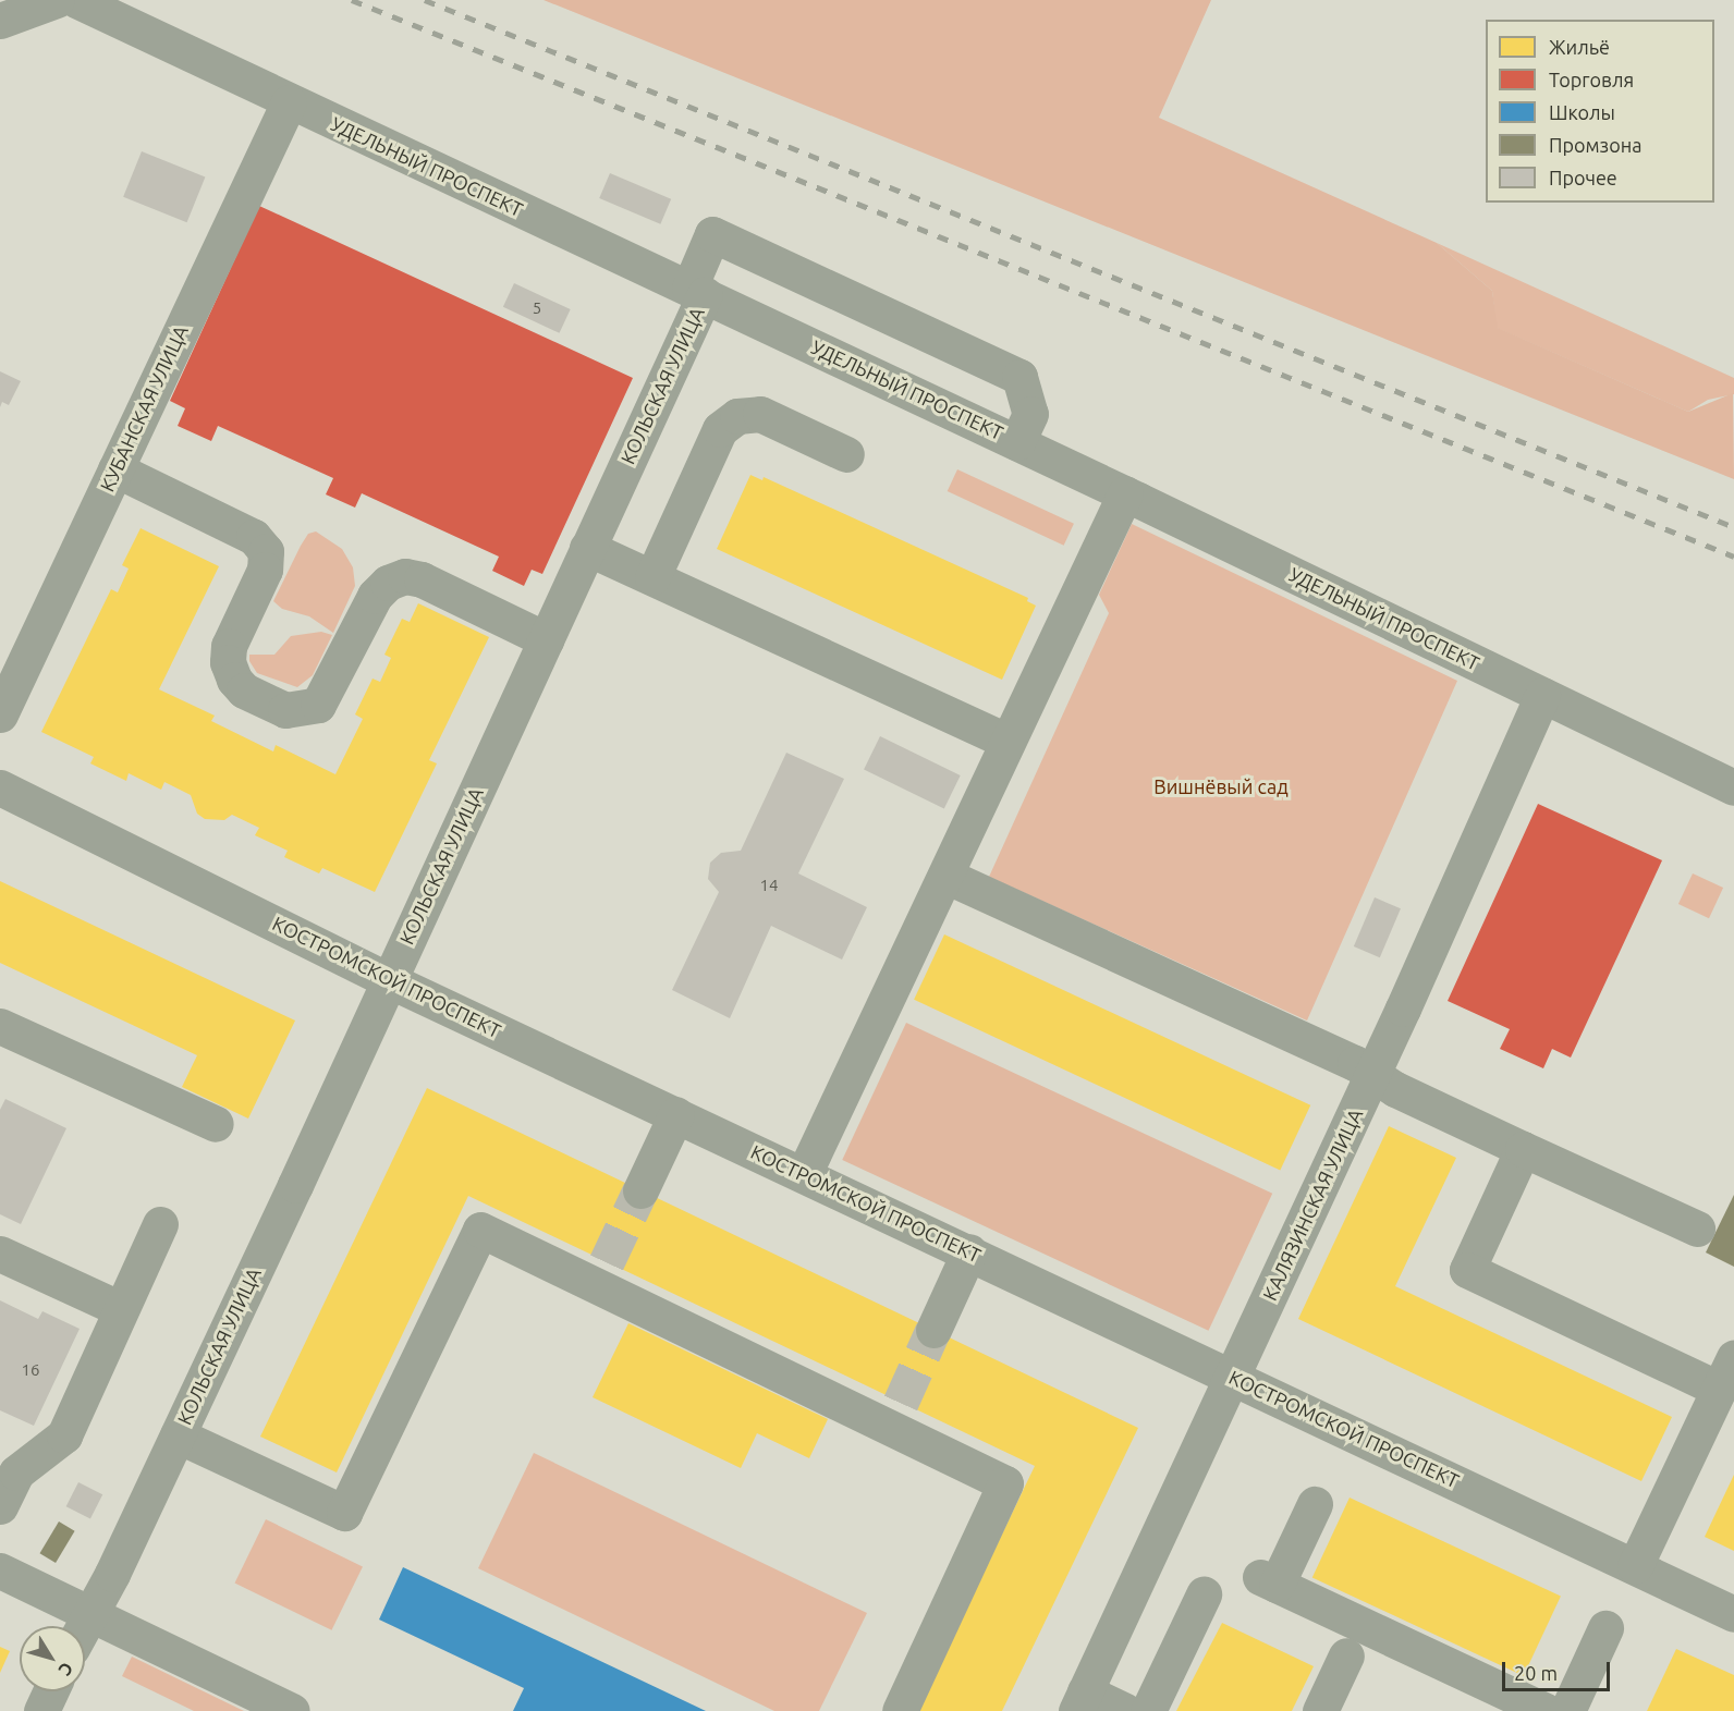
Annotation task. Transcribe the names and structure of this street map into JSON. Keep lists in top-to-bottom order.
{
  "streets": {
    "street": [
      "УДЕЛЬНЫЙ ПРОСПЕКТ",
      "КОЛЬСКАЯ УЛИЦА",
      "КУБАНСКАЯ УЛИЦА",
      "КОСТРОМСКОЙ ПРОСПЕКТ",
      "КАЛЯЗИНСКАЯ УЛИЦА"
    ]
  },
  "crossings": [
    ["УДЕЛЬНЫЙ ПРОСПЕКТ", "КОЛЬСКАЯ УЛИЦА"],
    ["УДЕЛЬНЫЙ ПРОСПЕКТ", "КУБАНСКАЯ УЛИЦА"],
    ["УДЕЛЬНЫЙ ПРОСПЕКТ", "КАЛЯЗИНСКАЯ УЛИЦА"],
    ["КОЛЬСКАЯ УЛИЦА", "КОСТРОМСКОЙ ПРОСПЕКТ"],
    ["КОСТРОМСКОЙ ПРОСПЕКТ", "КАЛЯЗИНСКАЯ УЛИЦА"]
  ],
  "parks": ["Вишнёвый сад"],
  "house_numbers": ["5", "14", "16"],
  "legend": [
    "Жильё",
    "Торговля",
    "Школы",
    "Промзона",
    "Прочее"
  ],
  "scale_bar": "20 m",
  "north": "bottom right"
}
